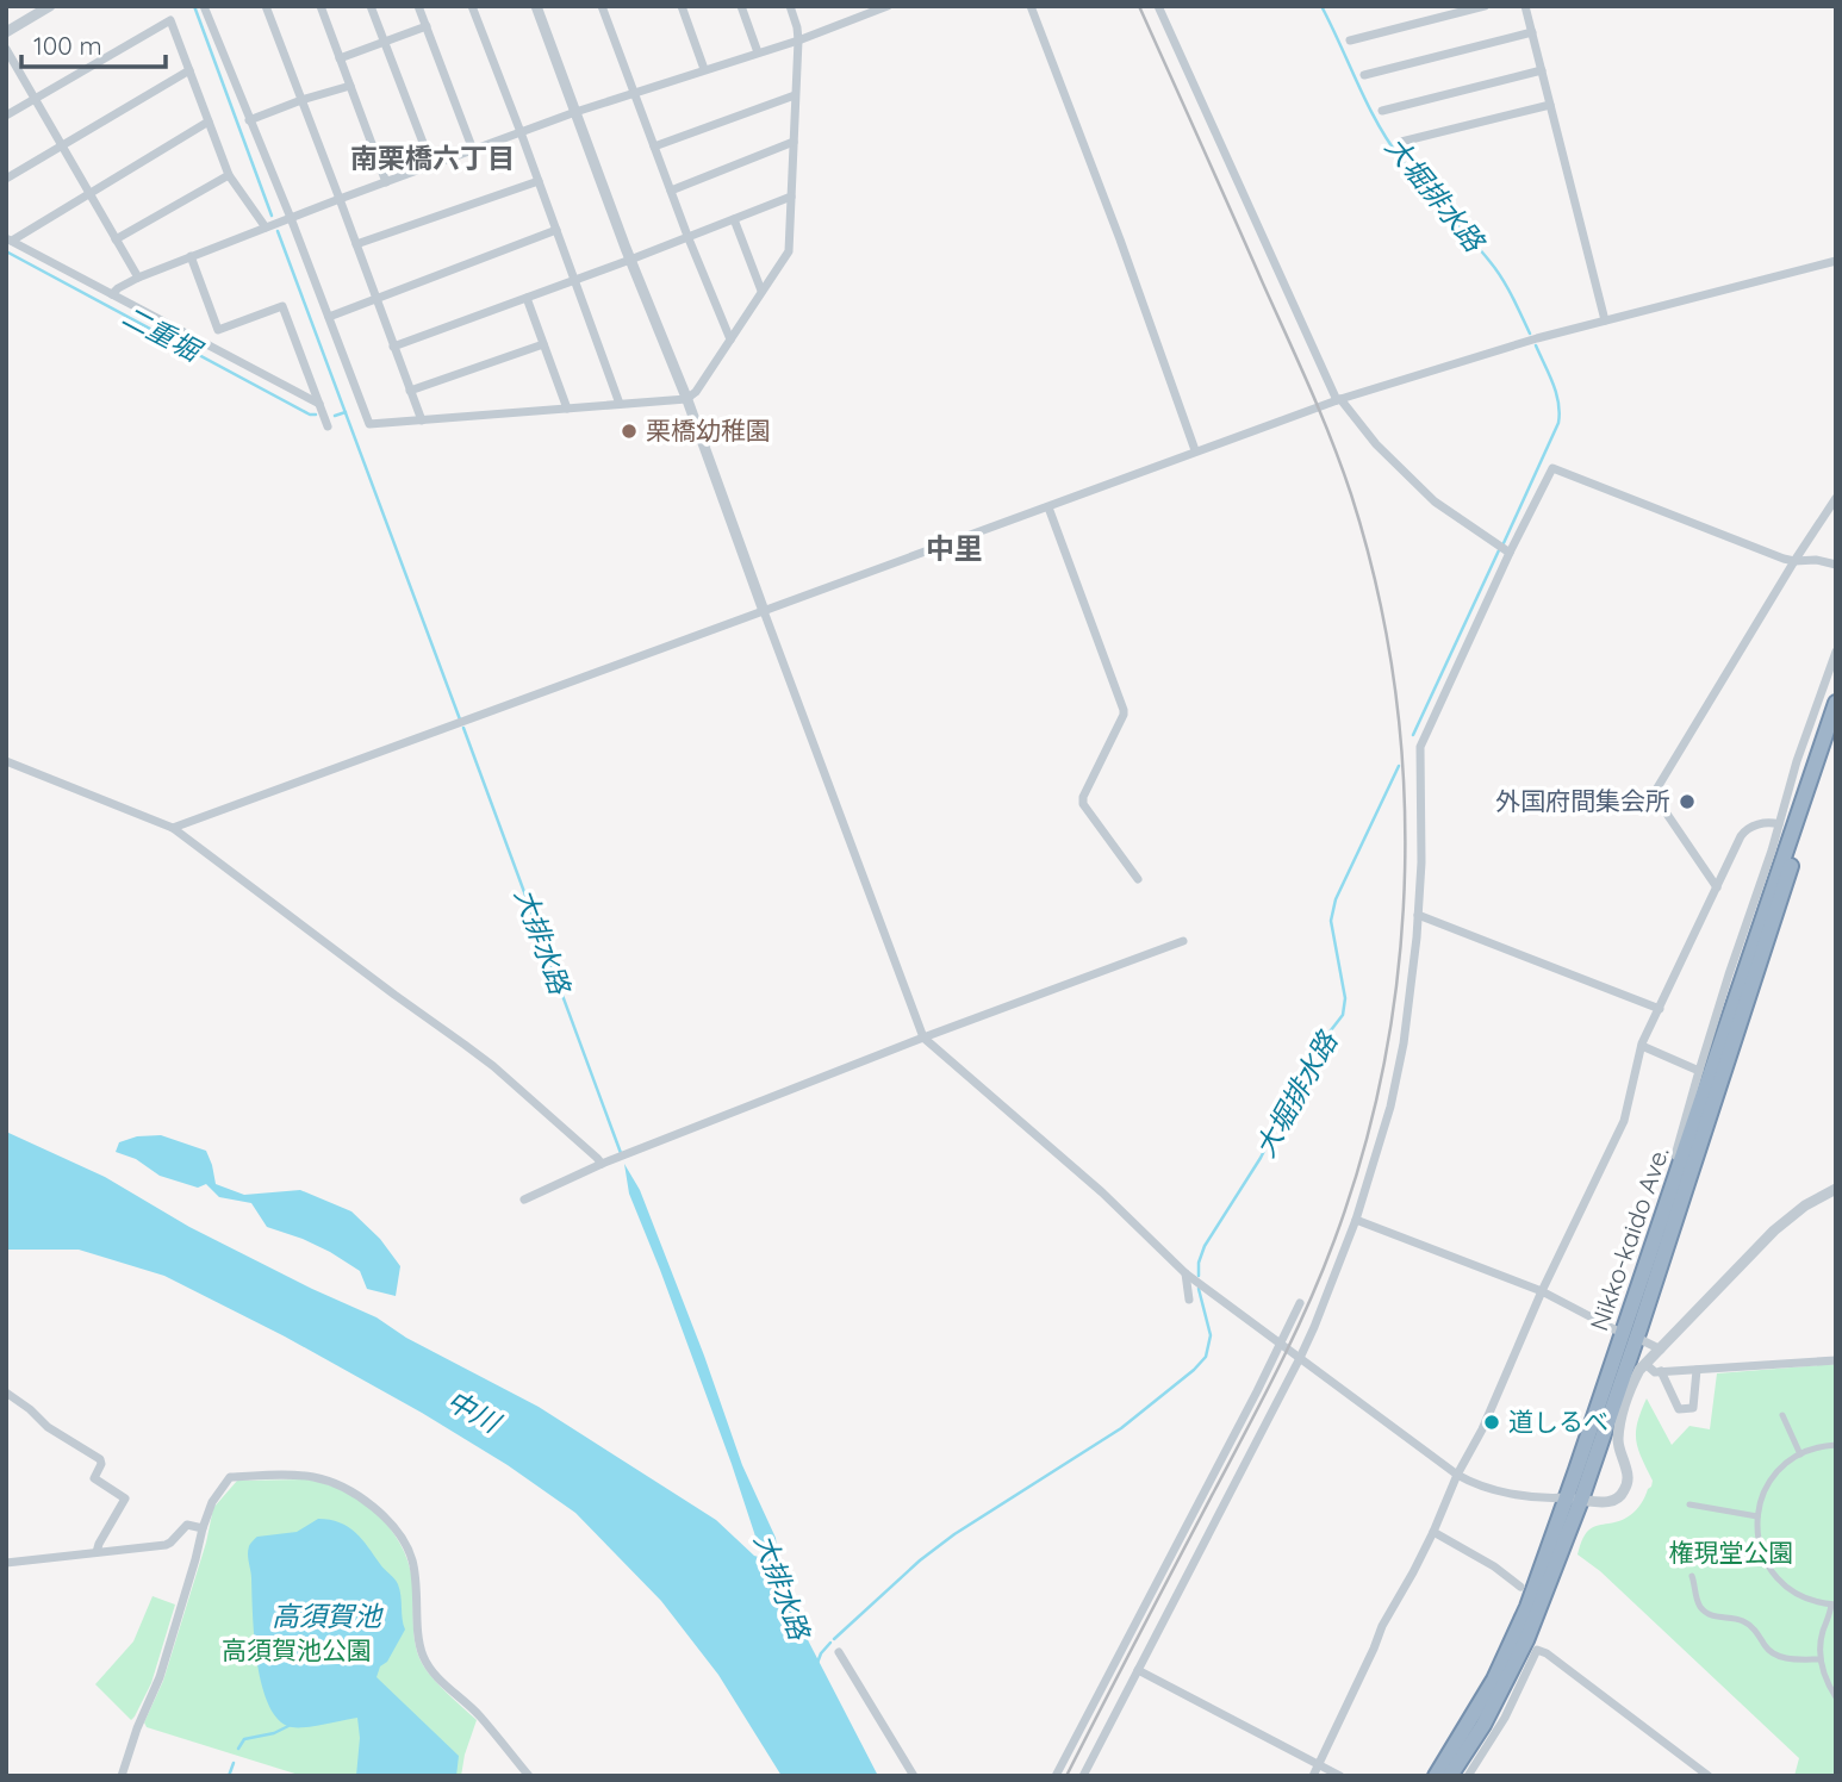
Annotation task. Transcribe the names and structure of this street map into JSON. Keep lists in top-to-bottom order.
{
  "streets": {
    "highway": ["Nikko-kaido Ave."]
  },
  "districts": ["南栗橋六丁目", "中里"],
  "water": [
    "大堀排水路",
    "二重堀",
    "大排水路",
    "中川",
    "高須賀池"
  ],
  "parks": ["権現堂公園", "高須賀池公園"],
  "places": ["栗橋幼稚園", "外国府間集会所", "道しるべ"],
  "scale_bar": "100 m"
}
